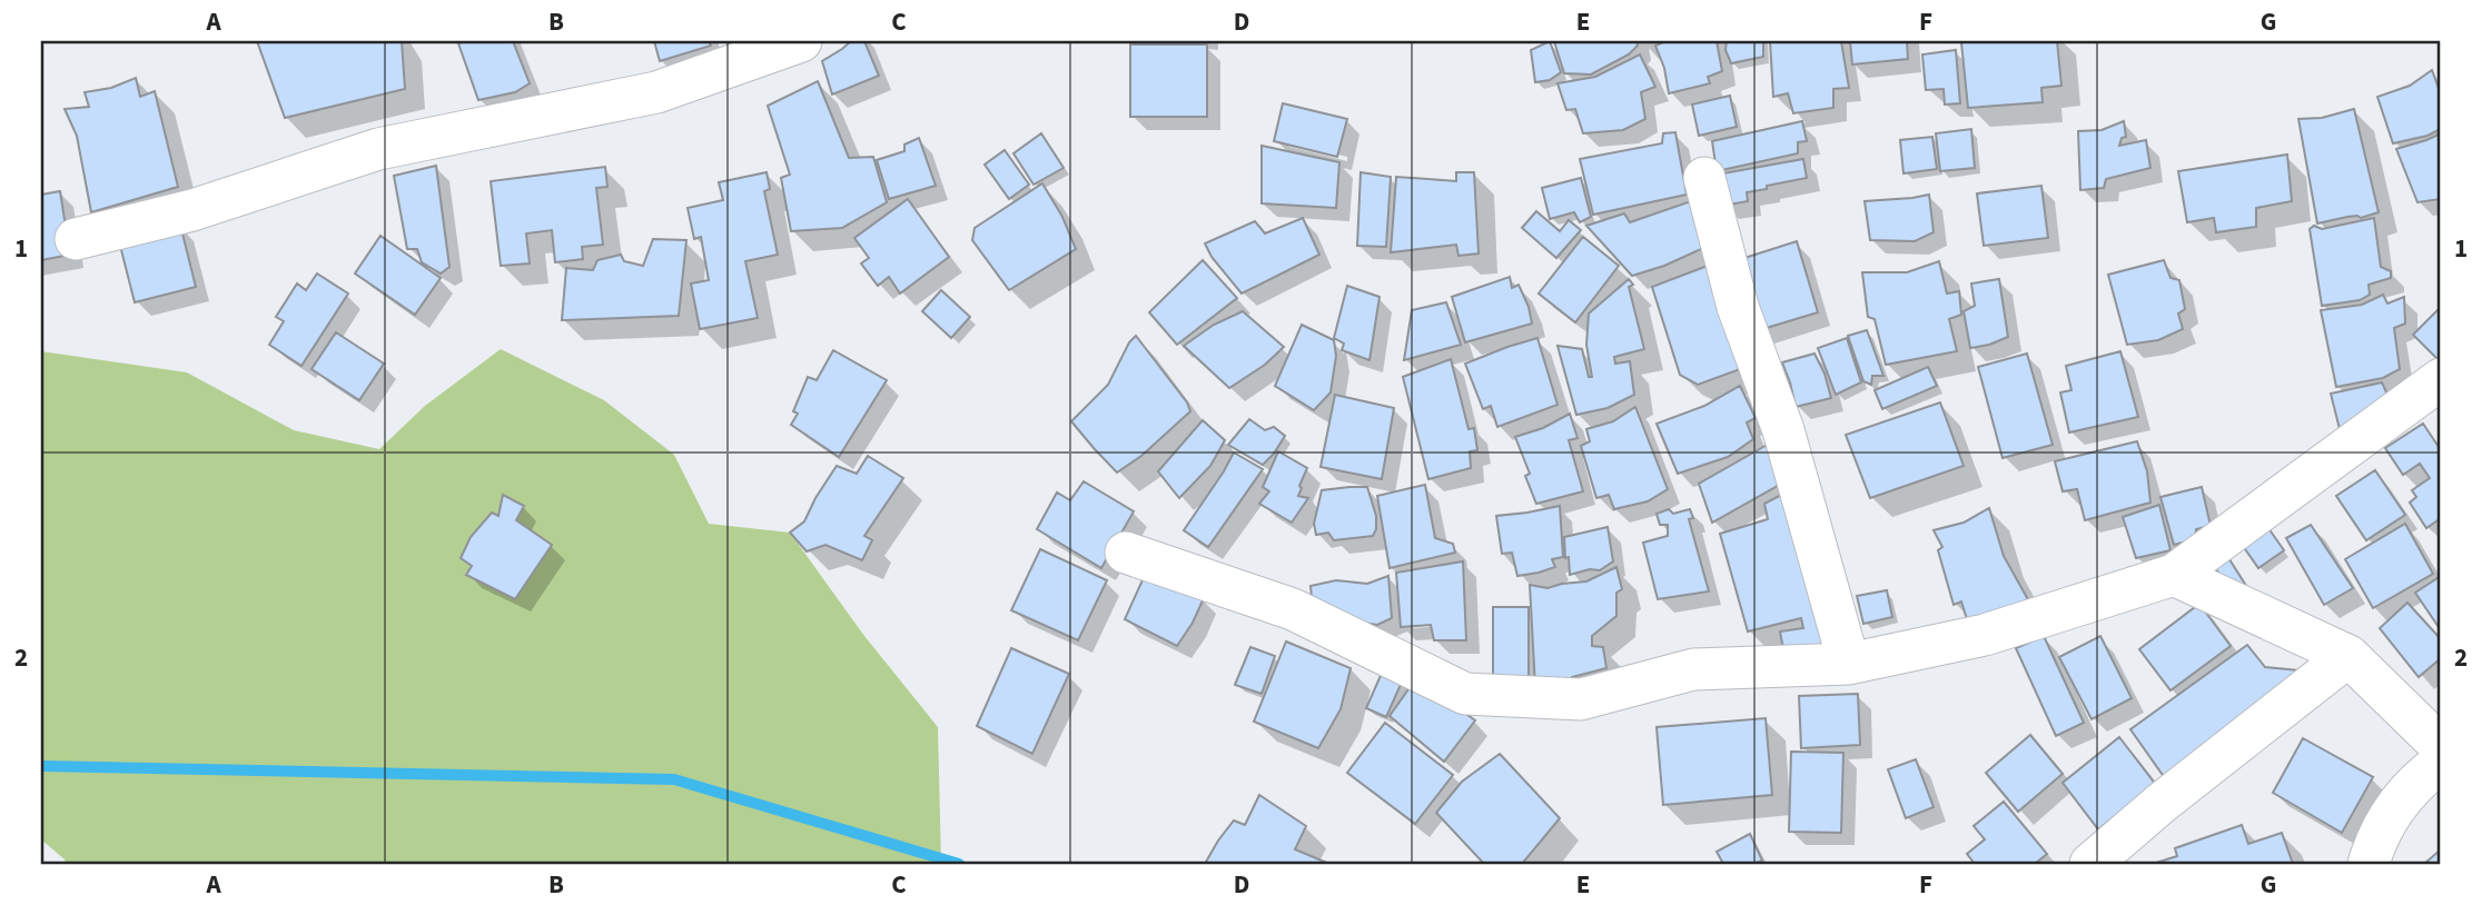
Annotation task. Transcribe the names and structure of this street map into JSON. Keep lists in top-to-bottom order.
{
  "grid": {
    "columns": [
      "A",
      "B",
      "C",
      "D",
      "E",
      "F",
      "G"
    ],
    "rows": ["1", "2"]
  }
}
